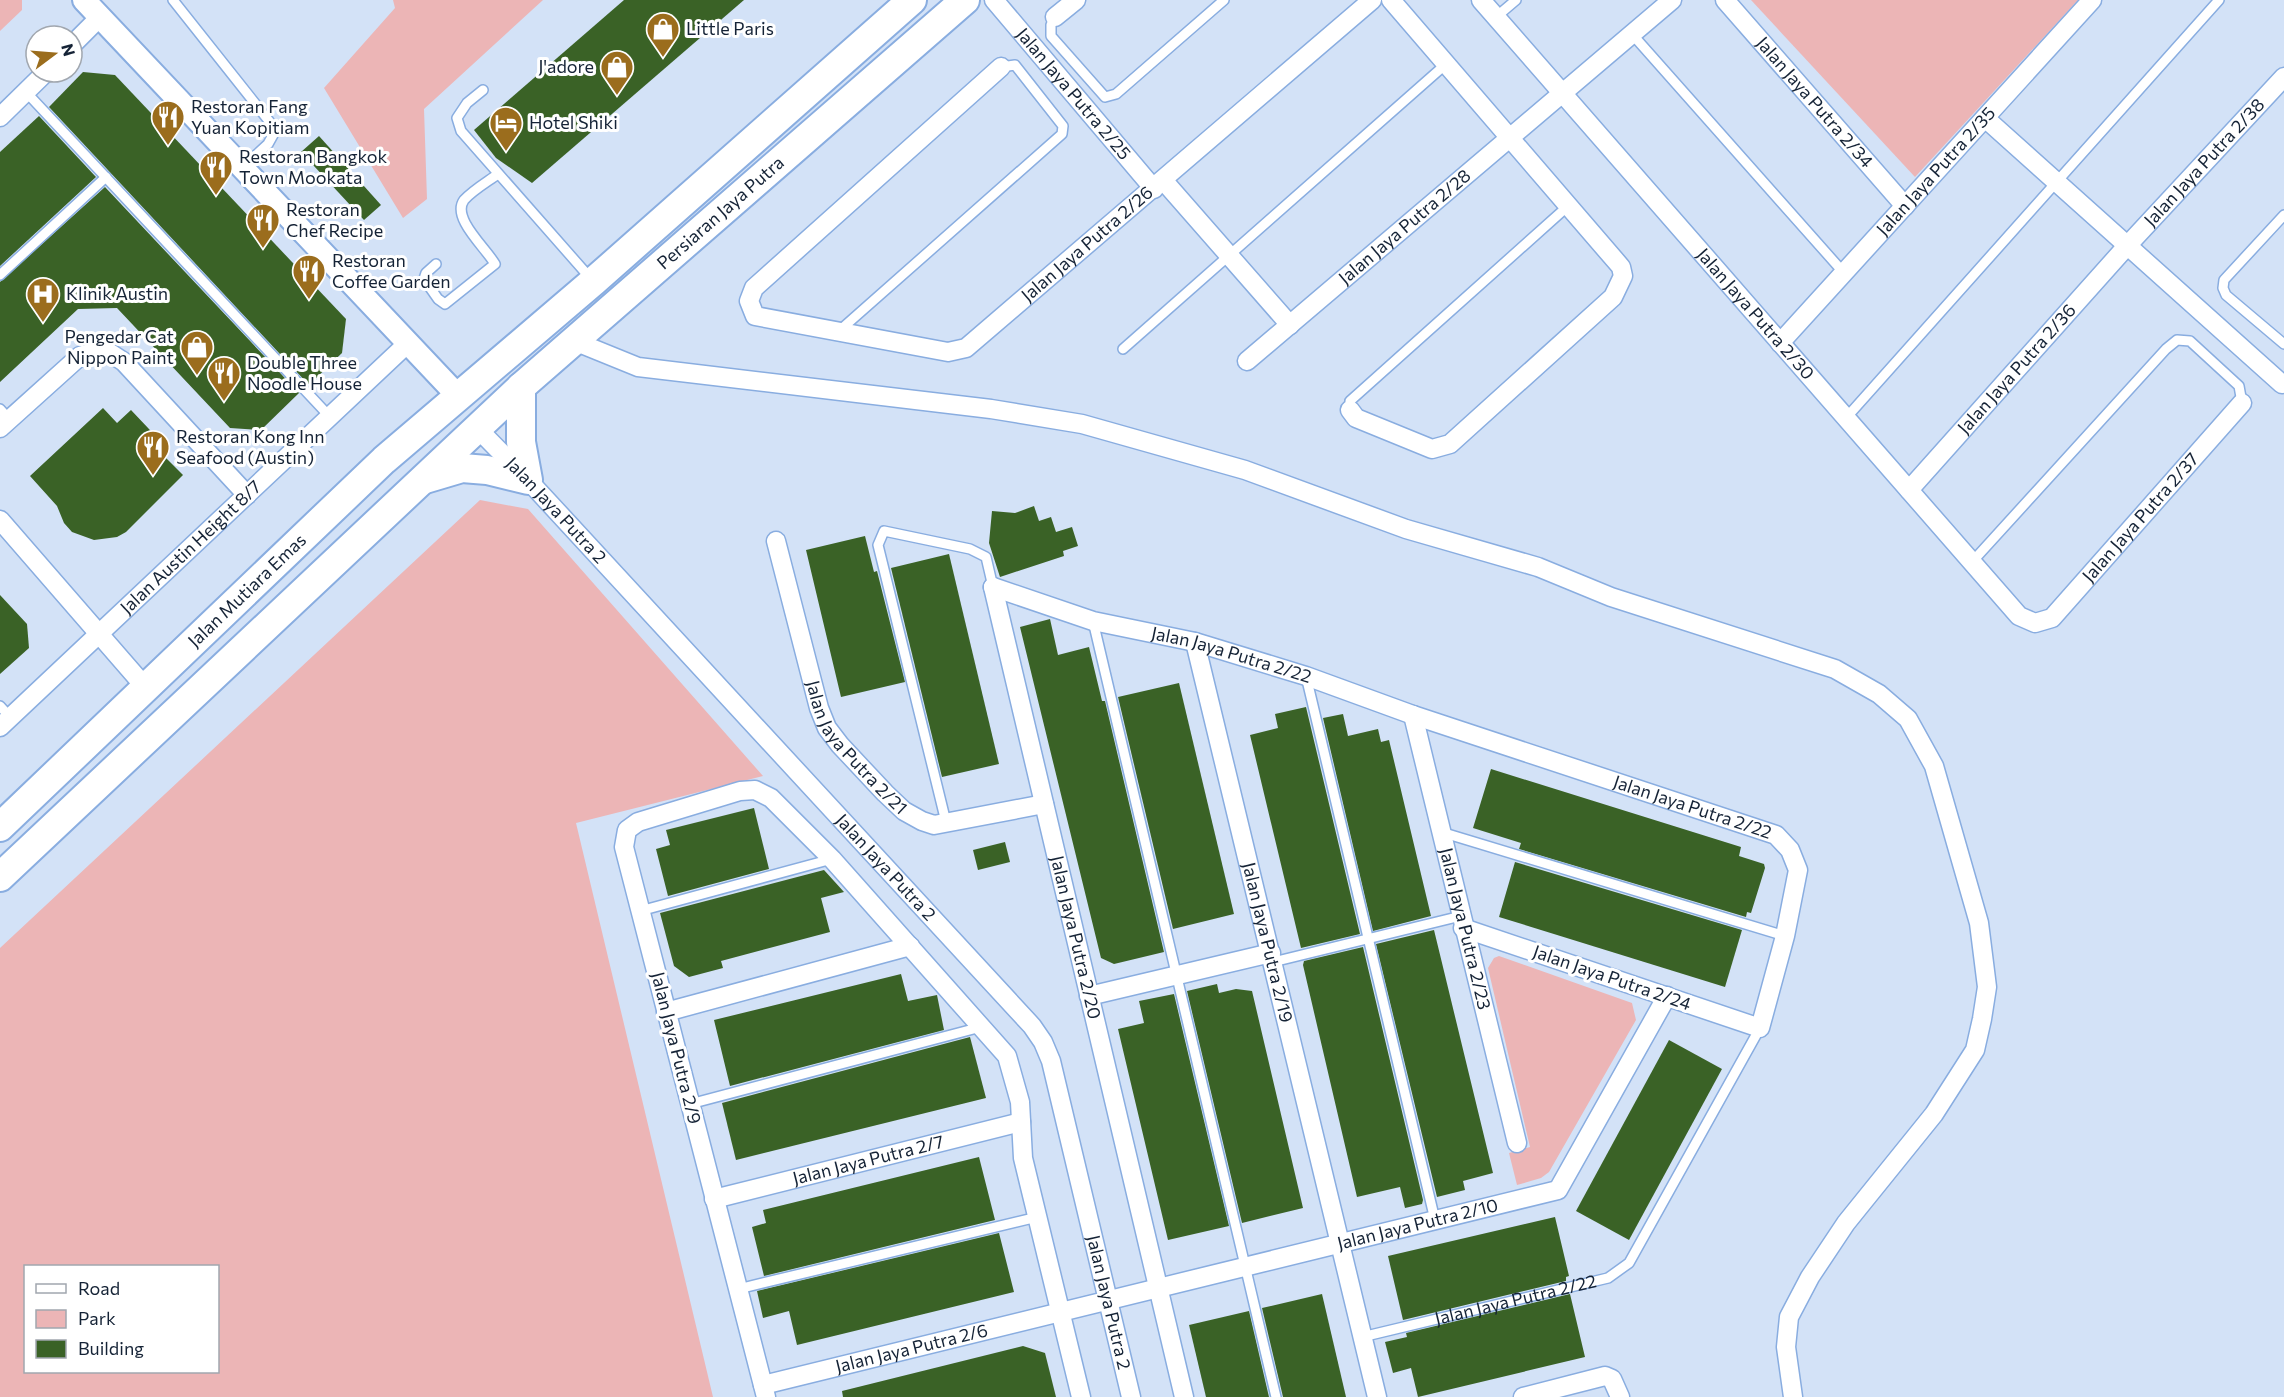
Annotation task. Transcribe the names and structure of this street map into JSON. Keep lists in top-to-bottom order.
{
  "streets": {
    "main road": ["Persiaran Jaya Putra", "Jalan Mutiara Emas"],
    "street": [
      "Jalan Jaya Putra 2/25",
      "Jalan Jaya Putra 2/34",
      "Jalan Jaya Putra 2/38",
      "Jalan Jaya Putra 2/35",
      "Jalan Jaya Putra 2/28",
      "Jalan Jaya Putra 2/26",
      "Jalan Jaya Putra 2/30",
      "Jalan Jaya Putra 2/36",
      "Jalan Jaya Putra 2",
      "Jalan Jaya Putra 2/37",
      "Jalan Austin Height 8/7",
      "Jalan Jaya Putra 2/22",
      "Jalan Jaya Putra 2/21",
      "Jalan Jaya Putra 2/23",
      "Jalan Jaya Putra 2/20",
      "Jalan Jaya Putra 2/19",
      "Jalan Jaya Putra 2/24",
      "Jalan Jaya Putra 2/9",
      "Jalan Jaya Putra 2/7",
      "Jalan Jaya Putra 2/10",
      "Jalan Jaya Putra 2/6"
    ]
  },
  "crossings": [
    ["Jalan Jaya Putra 2/25", "Jalan Jaya Putra 2/28"],
    ["Jalan Jaya Putra 2/25", "Jalan Jaya Putra 2/26"],
    ["Jalan Jaya Putra 2/34", "Jalan Jaya Putra 2/35"],
    ["Jalan Jaya Putra 2/38", "Jalan Jaya Putra 2/36"],
    ["Jalan Jaya Putra 2/35", "Jalan Jaya Putra 2/30"],
    ["Persiaran Jaya Putra", "Jalan Jaya Putra 2"],
    ["Persiaran Jaya Putra", "Jalan Mutiara Emas"],
    ["Jalan Jaya Putra 2/28", "Jalan Jaya Putra 2/30"],
    ["Jalan Jaya Putra 2/30", "Jalan Jaya Putra 2/36"],
    ["Jalan Jaya Putra 2/30", "Jalan Jaya Putra 2/37"],
    ["Jalan Jaya Putra 2", "Jalan Jaya Putra 2/10"],
    ["Jalan Jaya Putra 2/22", "Jalan Jaya Putra 2/23"],
    ["Jalan Jaya Putra 2/22", "Jalan Jaya Putra 2/20"],
    ["Jalan Jaya Putra 2/22", "Jalan Jaya Putra 2/19"],
    ["Jalan Jaya Putra 2/22", "Jalan Jaya Putra 2/24"],
    ["Jalan Jaya Putra 2/21", "Jalan Jaya Putra 2/20"],
    ["Jalan Jaya Putra 2/23", "Jalan Jaya Putra 2/24"],
    ["Jalan Jaya Putra 2/20", "Jalan Jaya Putra 2/10"],
    ["Jalan Jaya Putra 2/19", "Jalan Jaya Putra 2/10"],
    ["Jalan Jaya Putra 2/24", "Jalan Jaya Putra 2/10"],
    ["Jalan Jaya Putra 2/9", "Jalan Jaya Putra 2/7"],
    ["Jalan Jaya Putra 2/9", "Jalan Jaya Putra 2/6"],
    ["Jalan Jaya Putra 2/10", "Jalan Jaya Putra 2/6"]
  ],
  "places": {
    "shop": ["Little Paris", "J'adore", "Pengedar Cat Nippon Paint"],
    "restaurant": [
      "Restoran Fang Yuan Kopitiam",
      "Restoran Bangkok Town Mookata",
      "Restoran Chef Recipe",
      "Restoran Coffee Garden",
      "Double Three Noodle House",
      "Restoran Kong Inn Seafood (Austin)"
    ],
    "hotel": ["Hotel Shiki"],
    "hospital": ["Klinik Austin"]
  },
  "legend": ["Road", "Park", "Building"],
  "north": "right"
}
